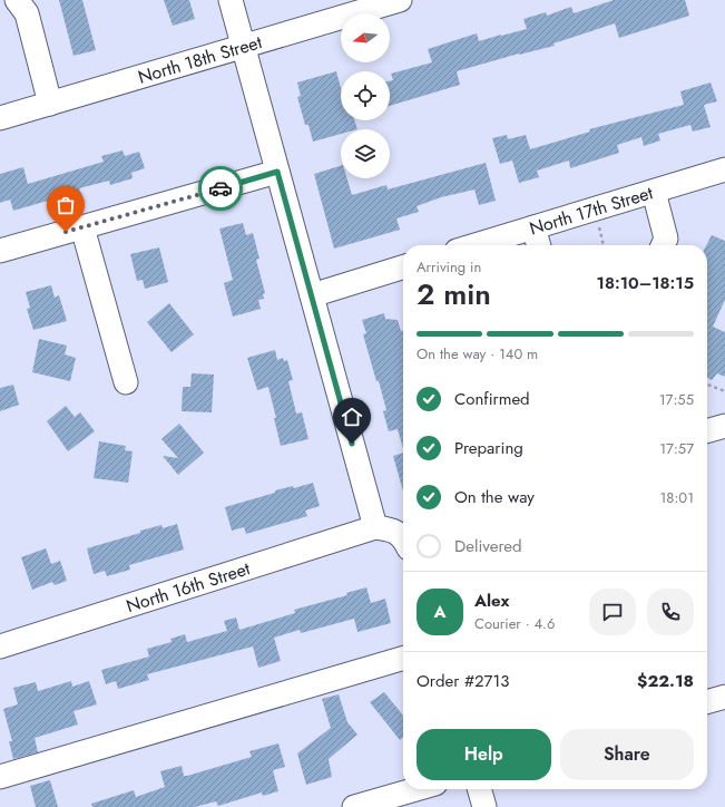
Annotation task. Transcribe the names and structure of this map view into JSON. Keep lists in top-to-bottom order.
{
  "streets": {
    "street": ["North 18th Street", "North 17th Street", "North 16th Street"]
  },
  "north": "left",
  "page": {
    "heading": ["2 min", "Arriving in", "18:10–18:15"],
    "panel": [
      "Alex",
      "Courier · 4.6",
      "Order #2713",
      "$22.18"
    ],
    "bar": "On the way · 140 m",
    "list": [
      ["Confirmed", "17:55"],
      ["Preparing", "17:57"],
      ["On the way", "18:01"],
      "Delivered"
    ],
    "round": "A",
    "buttons": ["Help", "Share"]
  }
}
